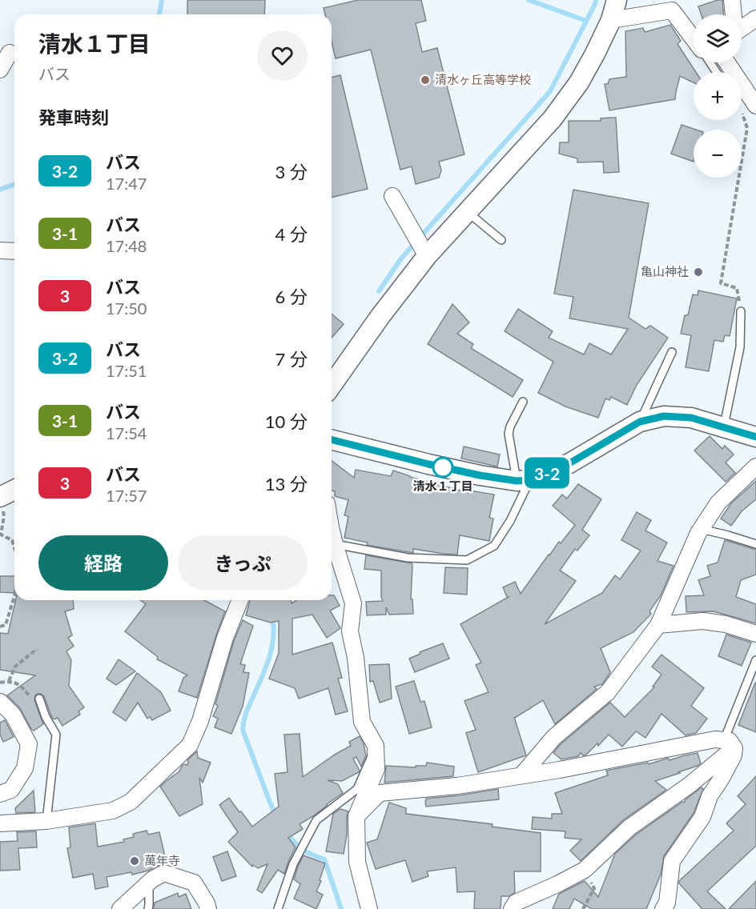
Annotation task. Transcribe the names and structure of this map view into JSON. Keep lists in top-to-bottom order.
{
  "places": [
    "清水ヶ丘高等学校",
    "亀山神社",
    "清水１丁目",
    "萬年寺"
  ],
  "lines": ["bus line 3-2"],
  "page": {
    "on_map": "3-2",
    "map_buttons": ["+", "−"],
    "heading": [
      ["清水１丁目", "バス"],
      "発車時刻"
    ],
    "list": [
      {
        "mark": "3-2",
        "name": "バス",
        "note": "17:47",
        "value": "3 分"
      },
      {
        "mark": "3-1",
        "name": "バス",
        "note": "17:48",
        "value": "4 分"
      },
      {
        "mark": "3",
        "name": "バス",
        "note": "17:50",
        "value": "6 分"
      },
      {
        "mark": "3-2",
        "name": "バス",
        "note": "17:51",
        "value": "7 分"
      },
      {
        "mark": "3-1",
        "name": "バス",
        "note": "17:54",
        "value": "10 分"
      },
      {
        "mark": "3",
        "name": "バス",
        "note": "17:57",
        "value": "13 分"
      }
    ],
    "buttons": ["経路", "きっぷ"]
  }
}
